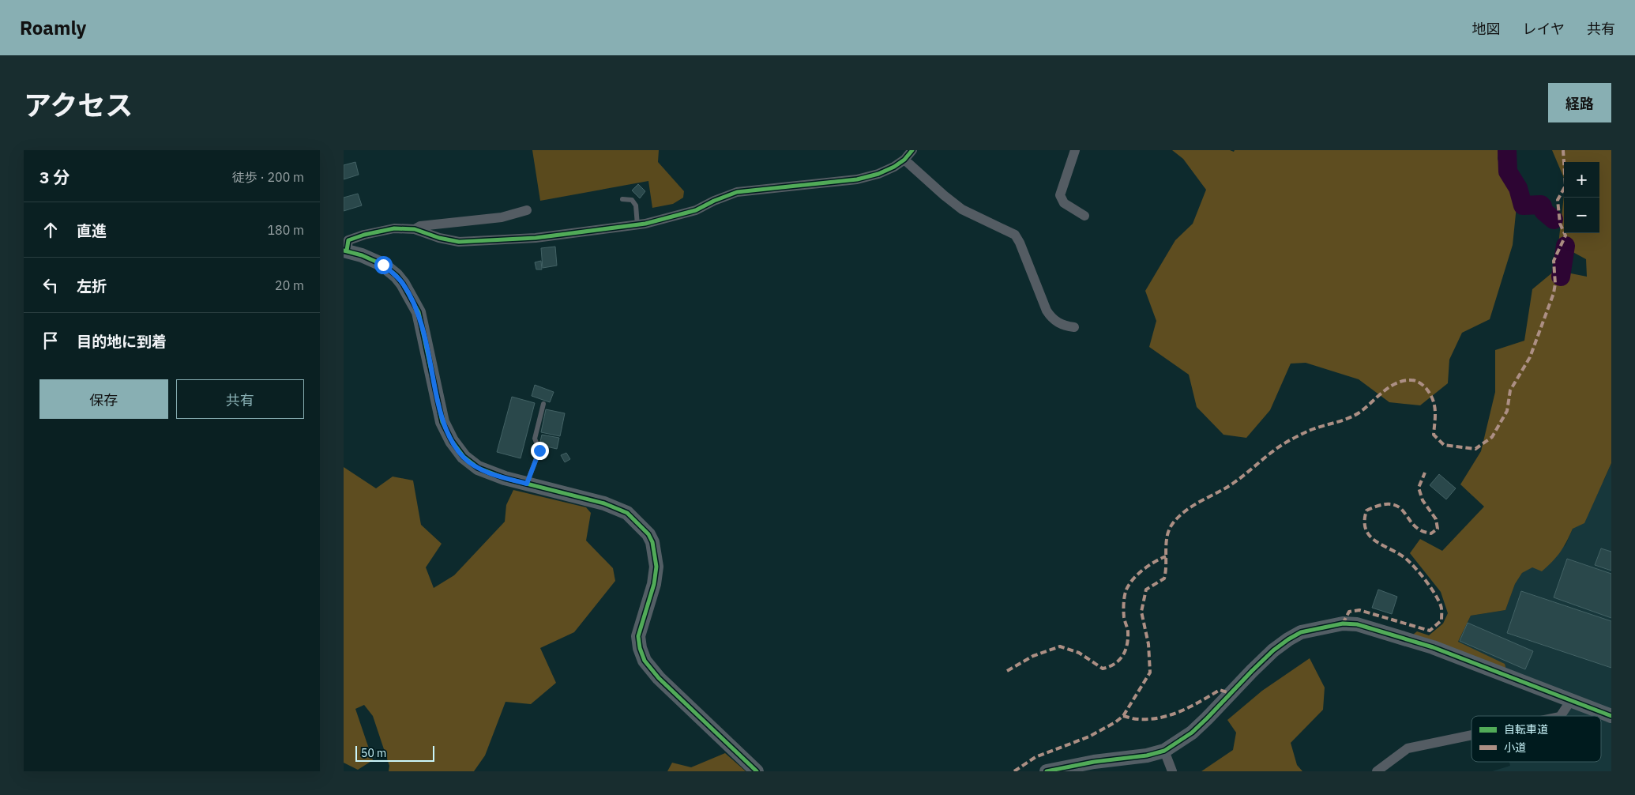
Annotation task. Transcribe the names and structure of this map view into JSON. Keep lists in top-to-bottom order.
{
  "legend": ["自転車道", "小道"],
  "scale_bar": "50 m",
  "page": {
    "header": "Roamly",
    "nav": ["地図", "レイヤ", "共有"],
    "title": "アクセス",
    "buttons": [
      "経路",
      ["保存", "共有"]
    ],
    "heading": ["3 分", "徒歩 · 200 m"],
    "map_buttons": ["+", "−"],
    "list": [
      ["直進", "180 m"],
      ["左折", "20 m"],
      "目的地に到着"
    ],
    "scale": "50 m"
  }
}
